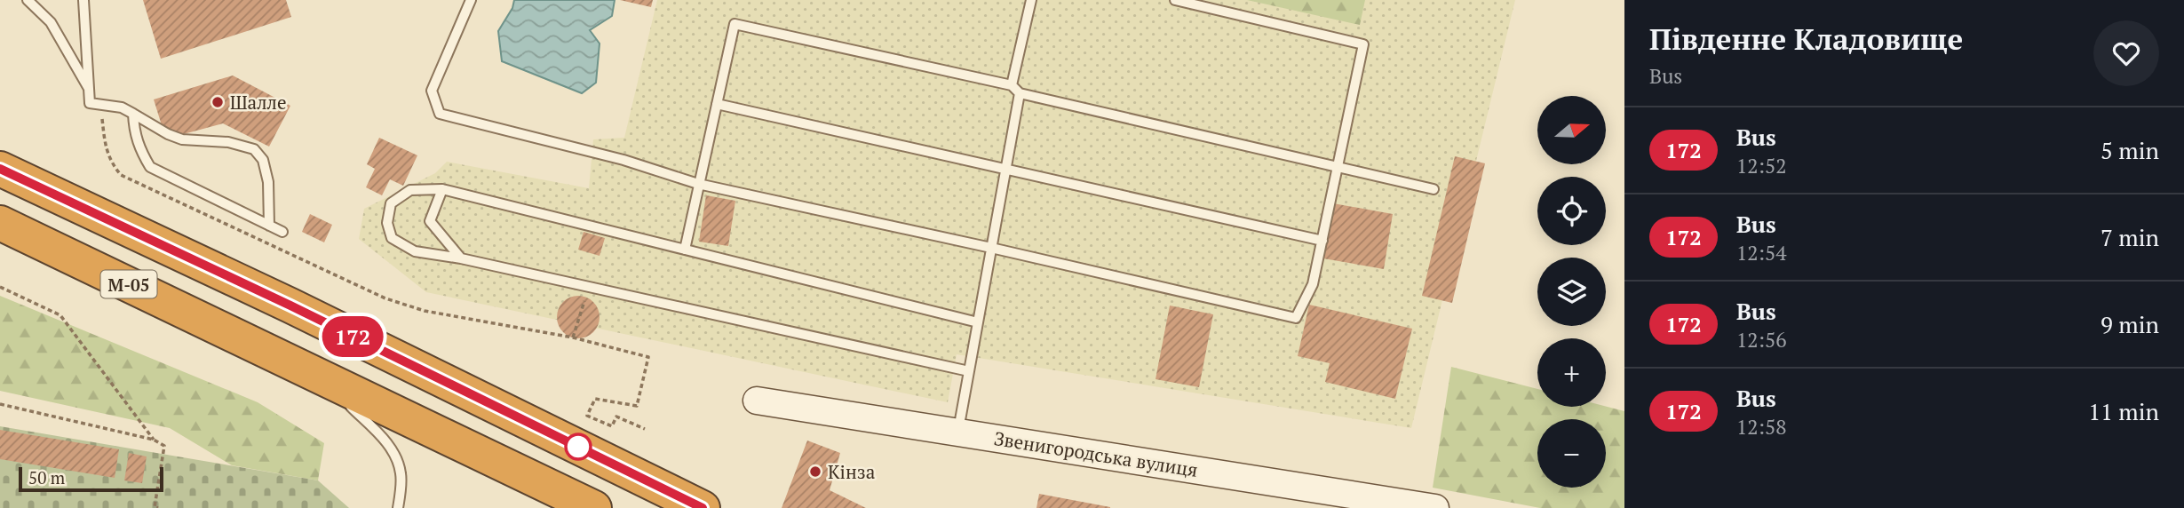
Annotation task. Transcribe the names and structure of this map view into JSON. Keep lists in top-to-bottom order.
{
  "streets": {
    "highway": ["М-05"],
    "street": ["Звенигородська вулиця"]
  },
  "places": ["Шалле", "Кінза"],
  "lines": ["bus line 172"],
  "scale_bar": "50 m",
  "north": "right",
  "page": {
    "on_map": "172",
    "heading": ["Південне Кладовище", "Bus"],
    "map_buttons": ["+", "−"],
    "list": [
      {
        "mark": "172",
        "name": "Bus",
        "note": "12:52",
        "value": "5 min"
      },
      {
        "mark": "172",
        "name": "Bus",
        "note": "12:54",
        "value": "7 min"
      },
      {
        "mark": "172",
        "name": "Bus",
        "note": "12:56",
        "value": "9 min"
      },
      {
        "mark": "172",
        "name": "Bus",
        "note": "12:58",
        "value": "11 min"
      }
    ],
    "scale": "50 m"
  }
}
